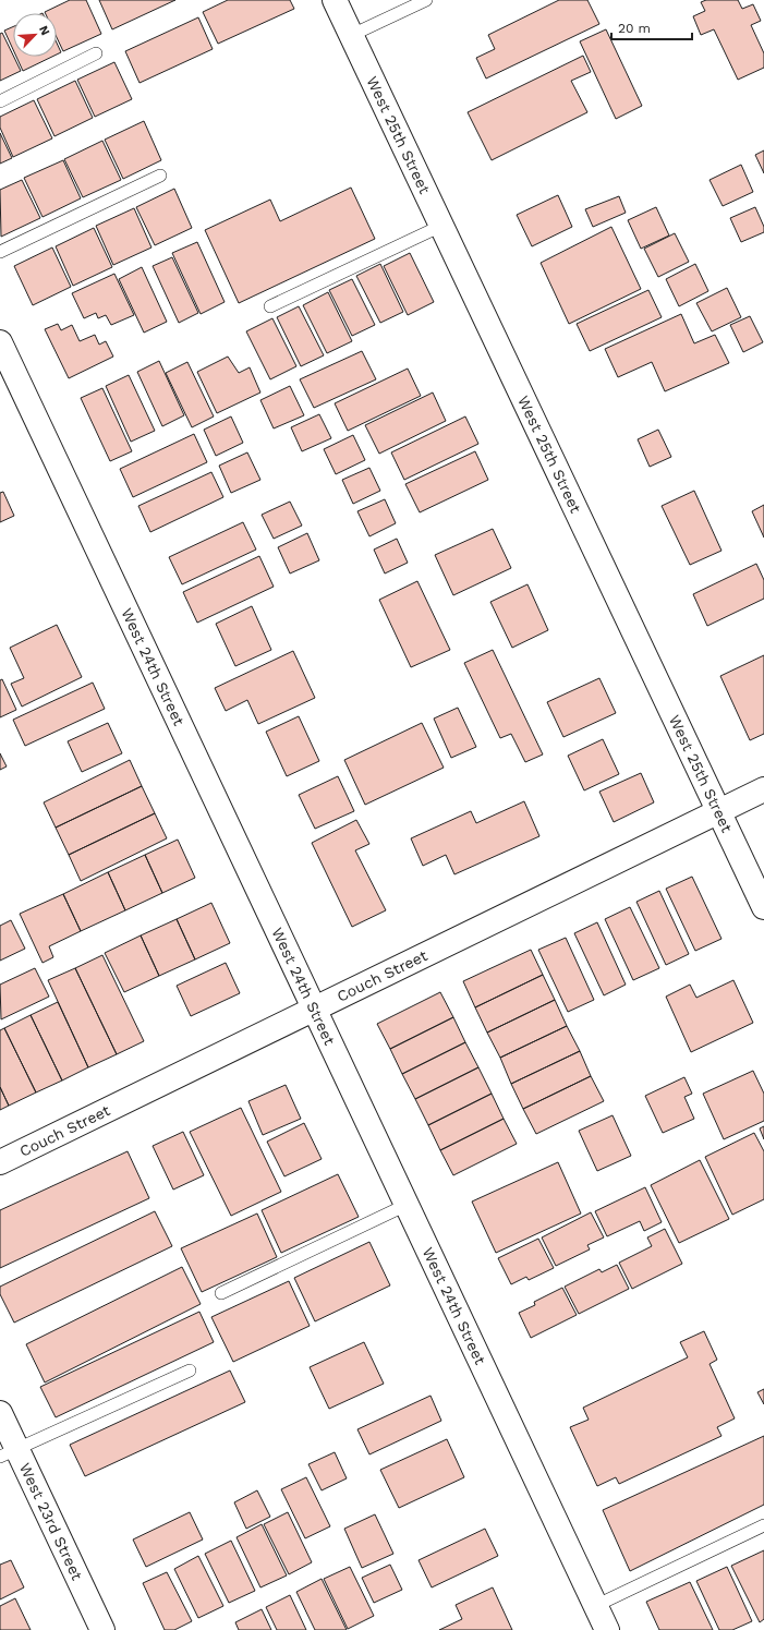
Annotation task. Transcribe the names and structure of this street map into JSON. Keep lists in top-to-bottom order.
{
  "streets": {
    "street": [
      "West 25th Street",
      "West 24th Street",
      "Couch Street",
      "West 23rd Street"
    ]
  },
  "crossings": [
    ["West 25th Street", "Couch Street"],
    ["West 24th Street", "Couch Street"]
  ],
  "scale_bar": "20 m",
  "north": "top right"
}
